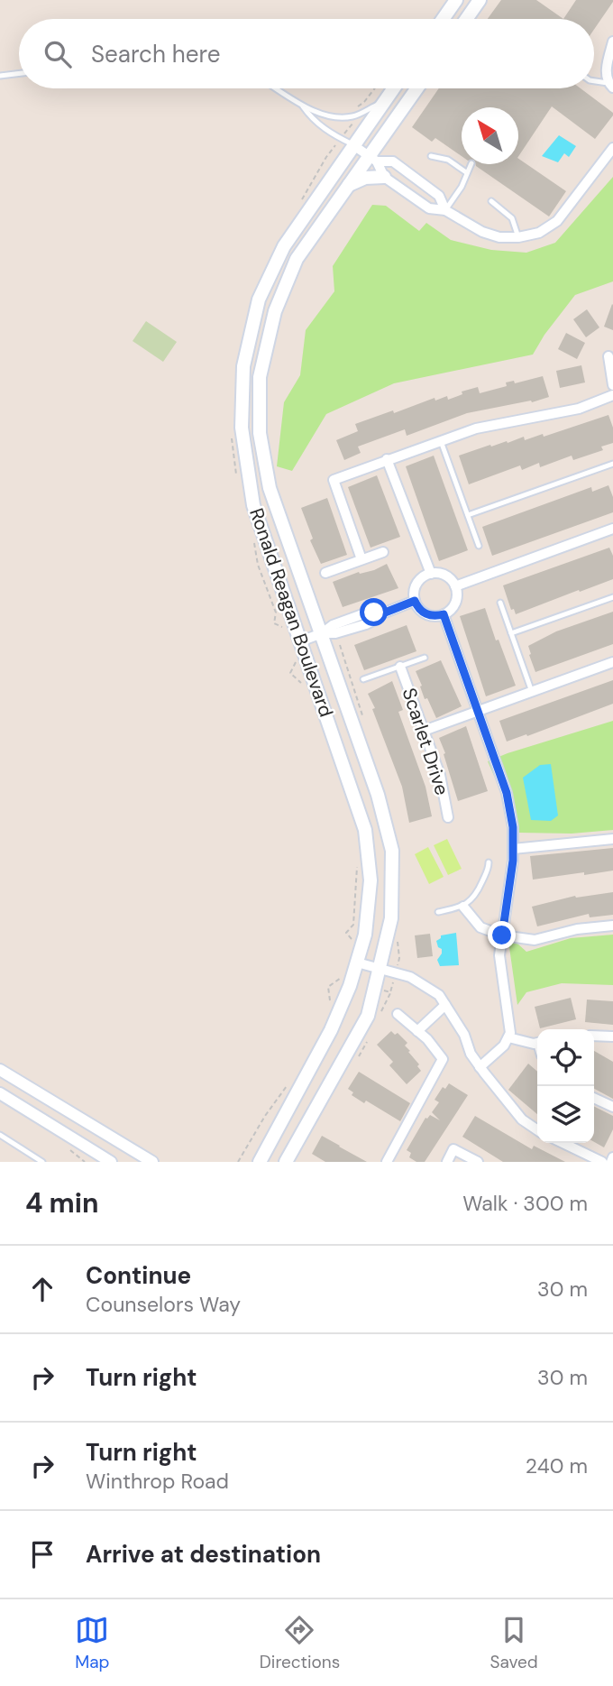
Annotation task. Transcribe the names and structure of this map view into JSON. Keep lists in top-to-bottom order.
{
  "streets": {
    "main road": ["Ronald Reagan Boulevard"],
    "street": ["Scarlet Drive"]
  },
  "north": "top left",
  "page": {
    "search": "Search here",
    "heading": ["4 min", "Walk · 300 m"],
    "list": [
      ["Continue", "Counselors Way", "30 m"],
      ["Turn right", "30 m"],
      ["Turn right", "Winthrop Road", "240 m"],
      "Arrive at destination"
    ],
    "nav": ["Map", "Directions", "Saved"]
  }
}
